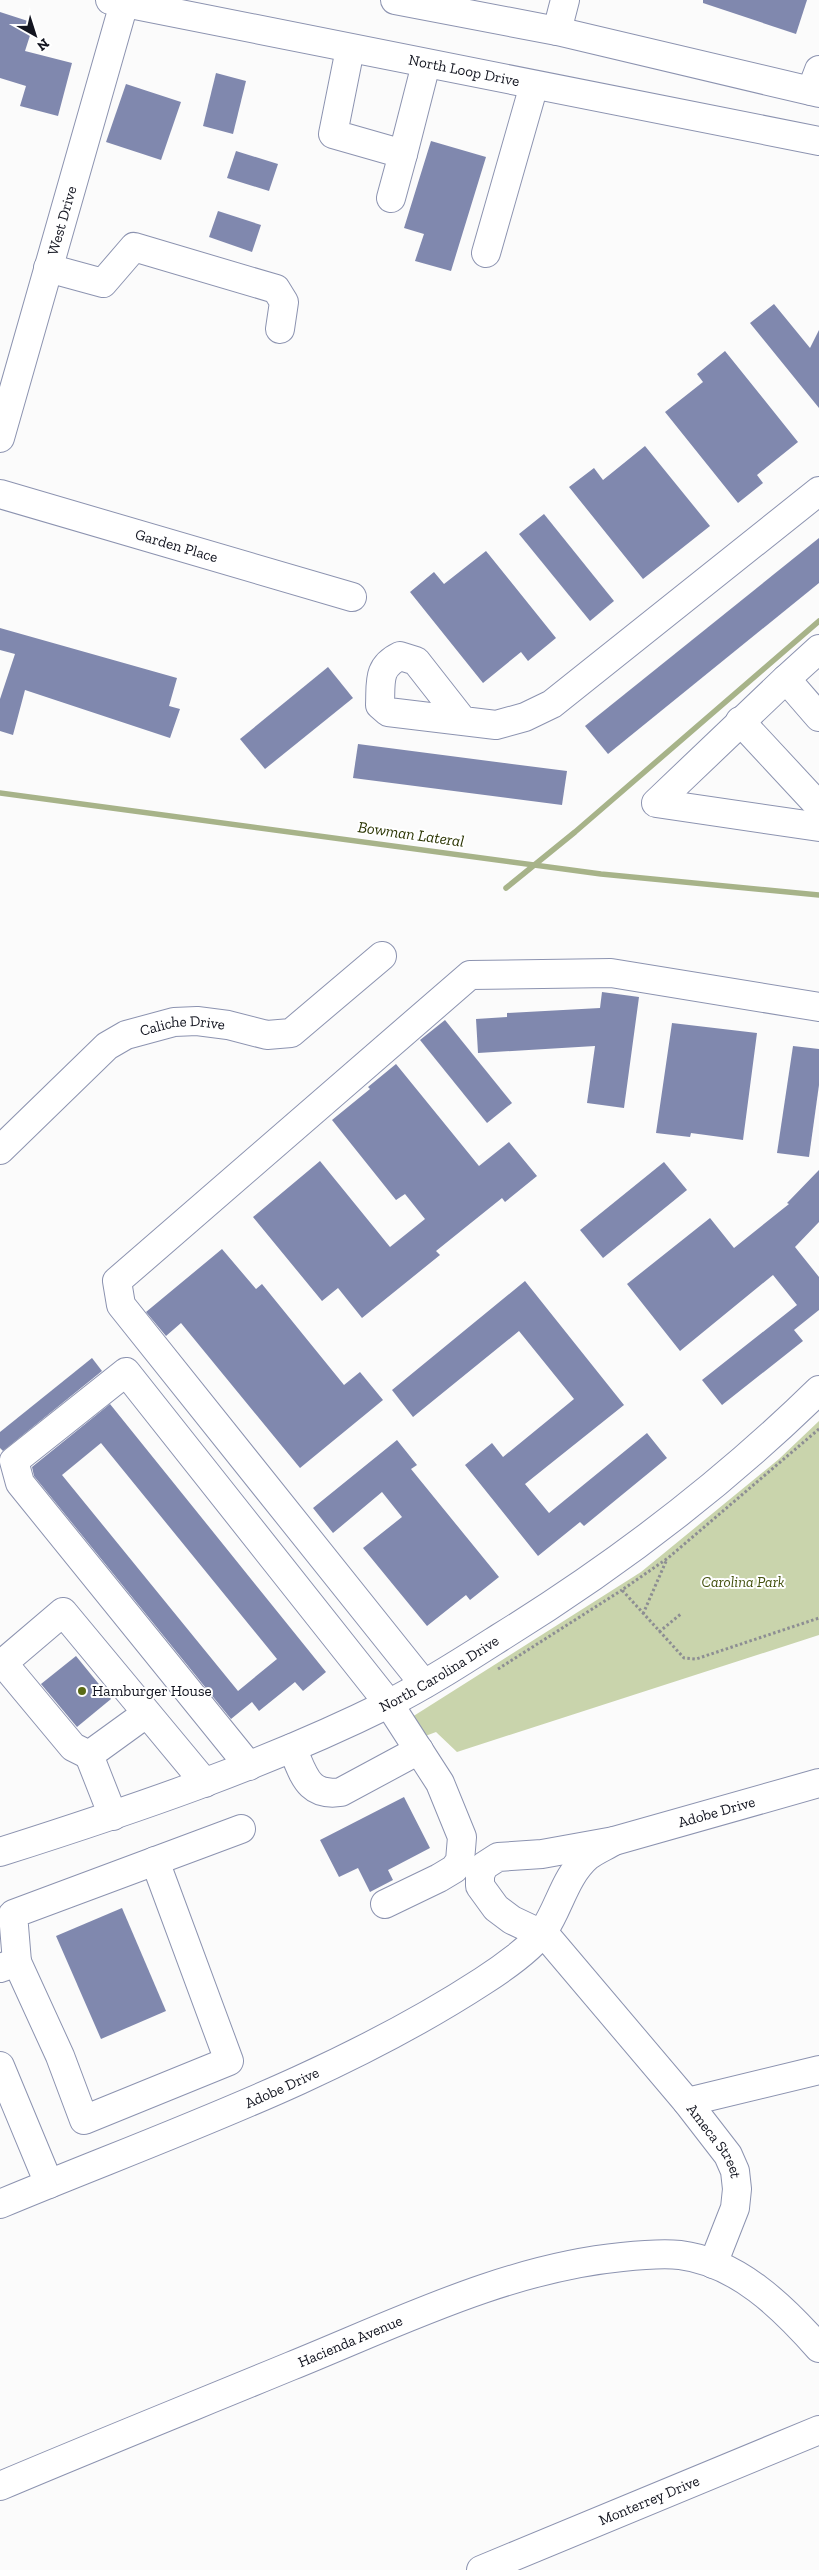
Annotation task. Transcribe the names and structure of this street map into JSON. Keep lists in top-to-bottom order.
{
  "streets": {
    "street": [
      "North Loop Drive",
      "West Drive",
      "Garden Place",
      "Caliche Drive",
      "North Carolina Drive",
      "Adobe Drive",
      "Ameca Street",
      "Hacienda Avenue",
      "Monterrey Drive"
    ]
  },
  "crossings": [
    ["North Loop Drive", "West Drive"],
    ["Adobe Drive", "Ameca Street"],
    ["Ameca Street", "Hacienda Avenue"]
  ],
  "water": ["Bowman Lateral"],
  "parks": ["Carolina Park"],
  "places": ["Hamburger House"],
  "north": "bottom right"
}
